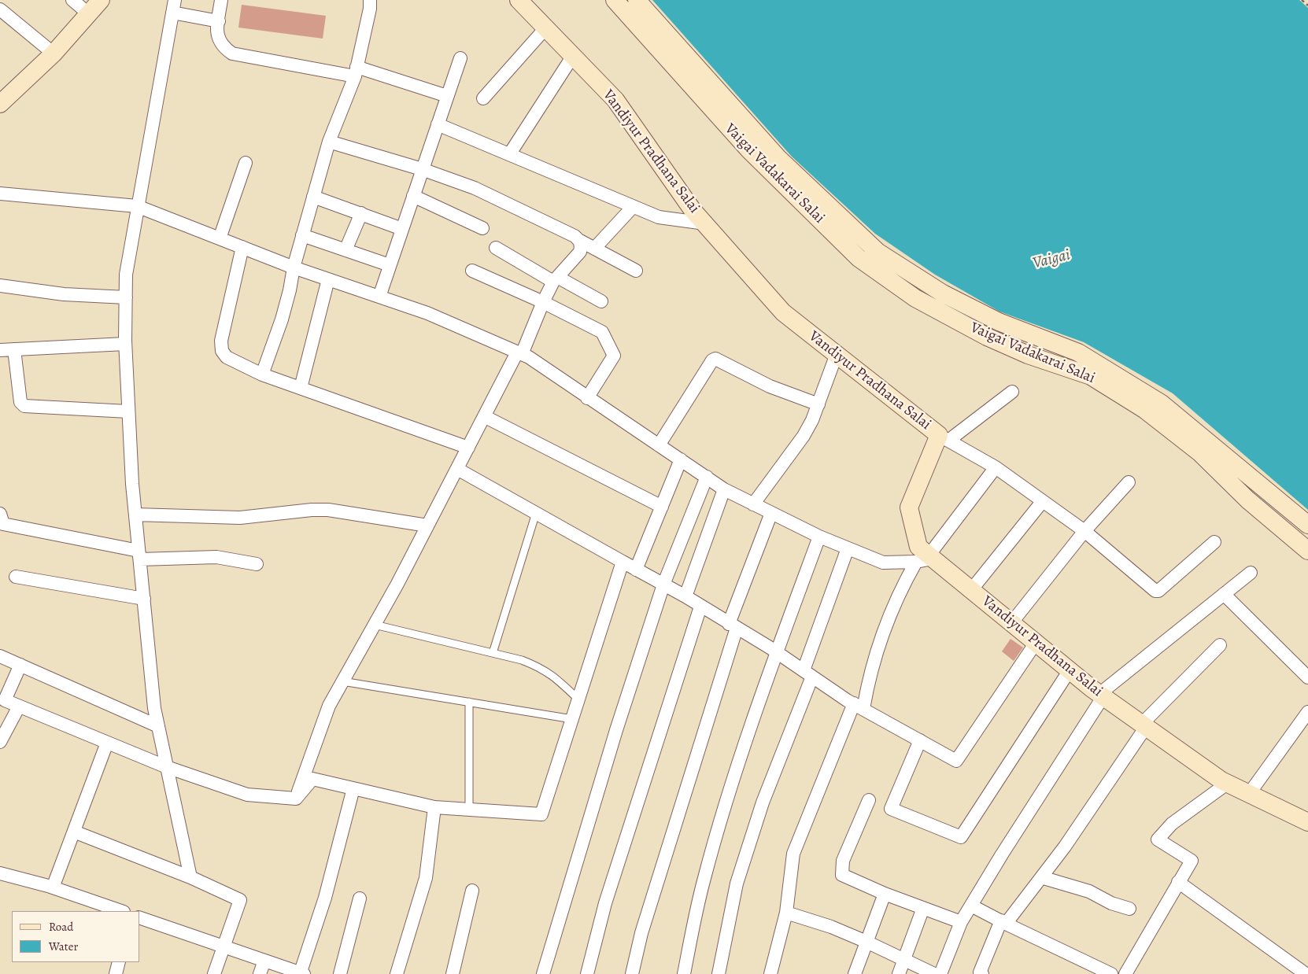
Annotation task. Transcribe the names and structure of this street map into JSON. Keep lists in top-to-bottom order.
{
  "streets": {
    "street": ["Vandiyur Pradhana Salai", "Vaigai Vadakarai Salai"]
  },
  "water": ["Vaigai"],
  "legend": ["Road", "Water"]
}
